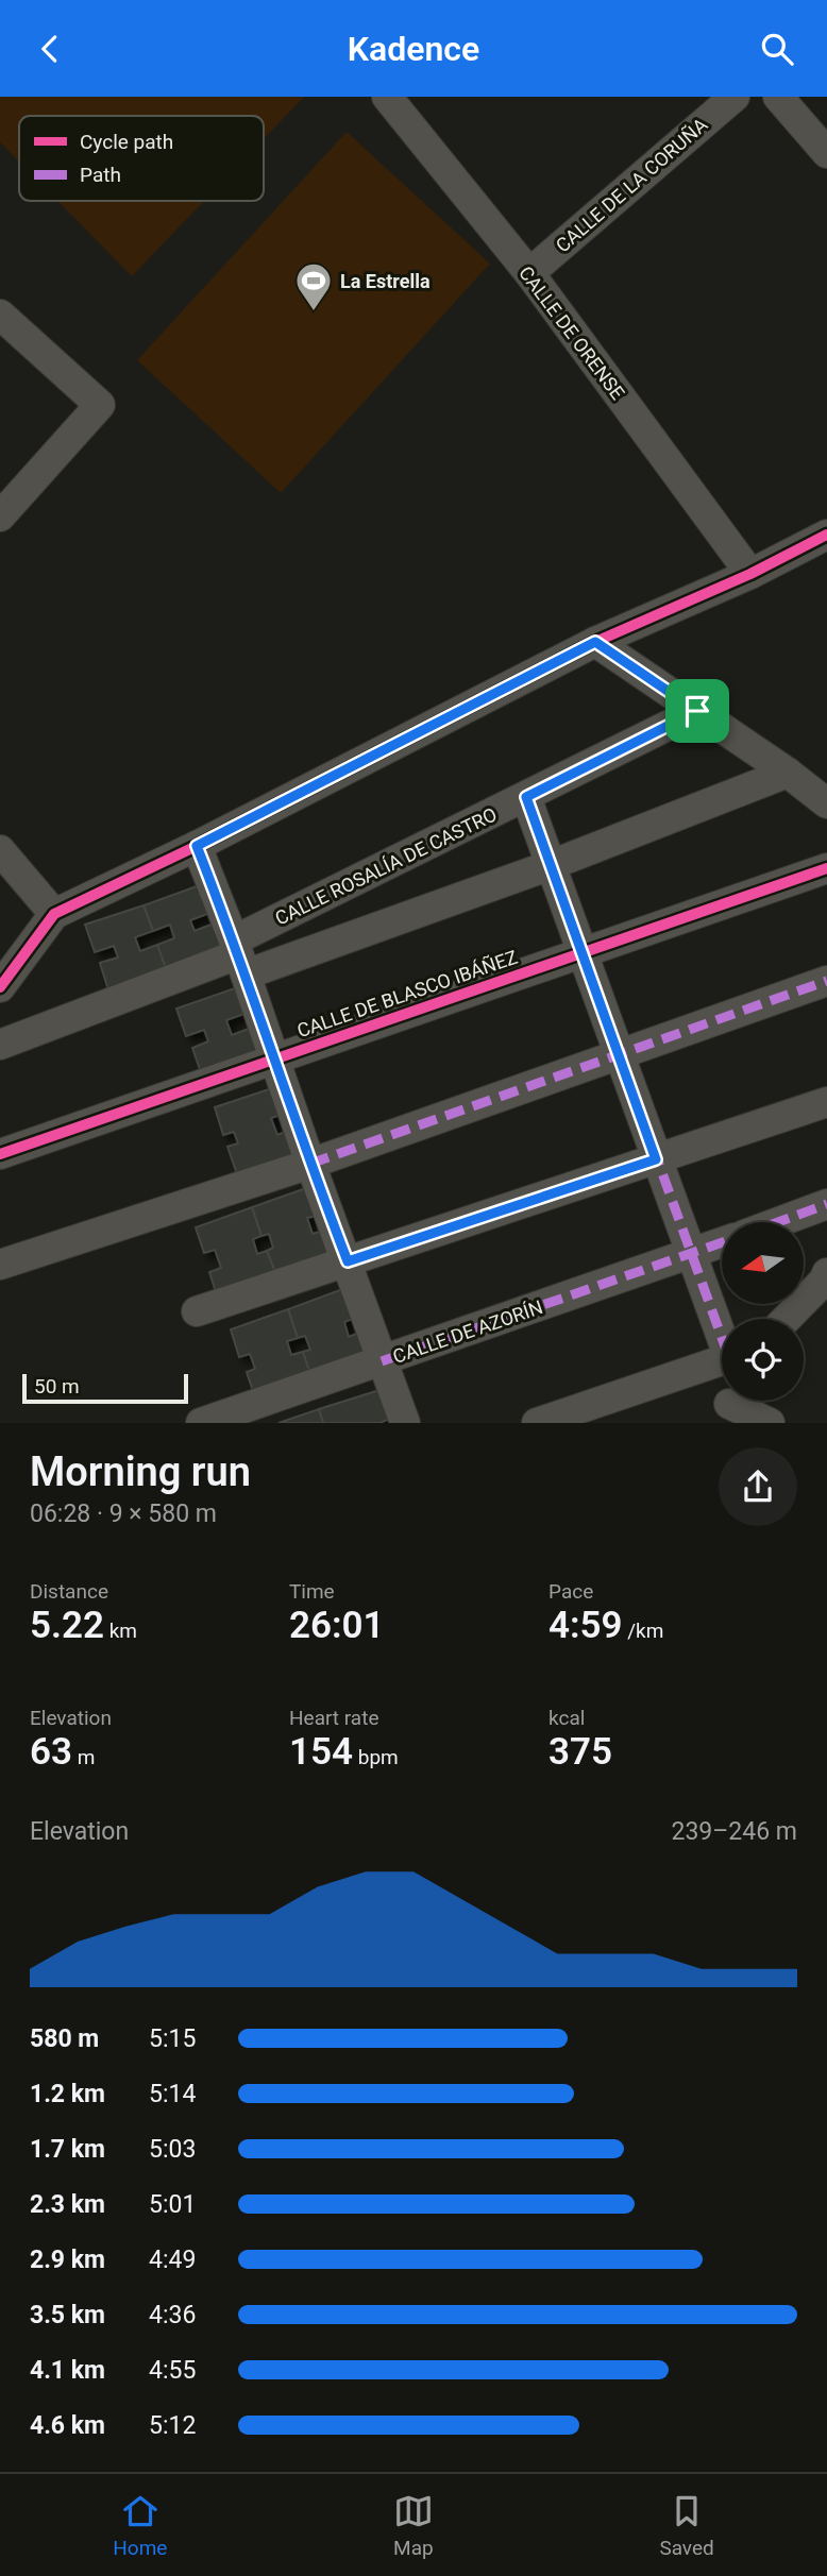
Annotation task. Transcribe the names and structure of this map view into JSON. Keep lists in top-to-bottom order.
{
  "streets": {
    "street": [
      "CALLE DE LA CORUÑA",
      "CALLE DE ORENSE",
      "CALLE ROSALÍA DE CASTRO",
      "CALLE DE BLASCO IBÁÑEZ",
      "CALLE DE AZORÍN"
    ]
  },
  "crossings": [
    ["CALLE DE LA CORUÑA", "CALLE DE ORENSE"]
  ],
  "places": {
    "sports": ["La Estrella"]
  },
  "legend": ["Cycle path", "Path"],
  "scale_bar": "50 m",
  "north": "left",
  "page": {
    "header": "Kadence",
    "scale": "50 m",
    "heading": ["Morning run", "06:28 · 9 × 580 m"],
    "stats": [
      ["Distance", "5.22 km"],
      ["Time", "26:01"],
      ["Pace", "4:59 /km"],
      ["Elevation", "63 m"],
      ["Heart rate", "154 bpm"],
      ["kcal", "375"]
    ],
    "chart": ["Elevation", "239–246 m"],
    "list": [
      {
        "name": "580 m",
        "note": "5:15"
      },
      {
        "name": "1.2 km",
        "note": "5:14"
      },
      {
        "name": "1.7 km",
        "note": "5:03"
      },
      {
        "name": "2.3 km",
        "note": "5:01"
      },
      {
        "name": "2.9 km",
        "note": "4:49"
      },
      {
        "name": "3.5 km",
        "note": "4:36"
      },
      {
        "name": "4.1 km",
        "note": "4:55"
      },
      {
        "name": "4.6 km",
        "note": "5:12"
      }
    ],
    "tabs": ["Home", "Map", "Saved"]
  }
}
